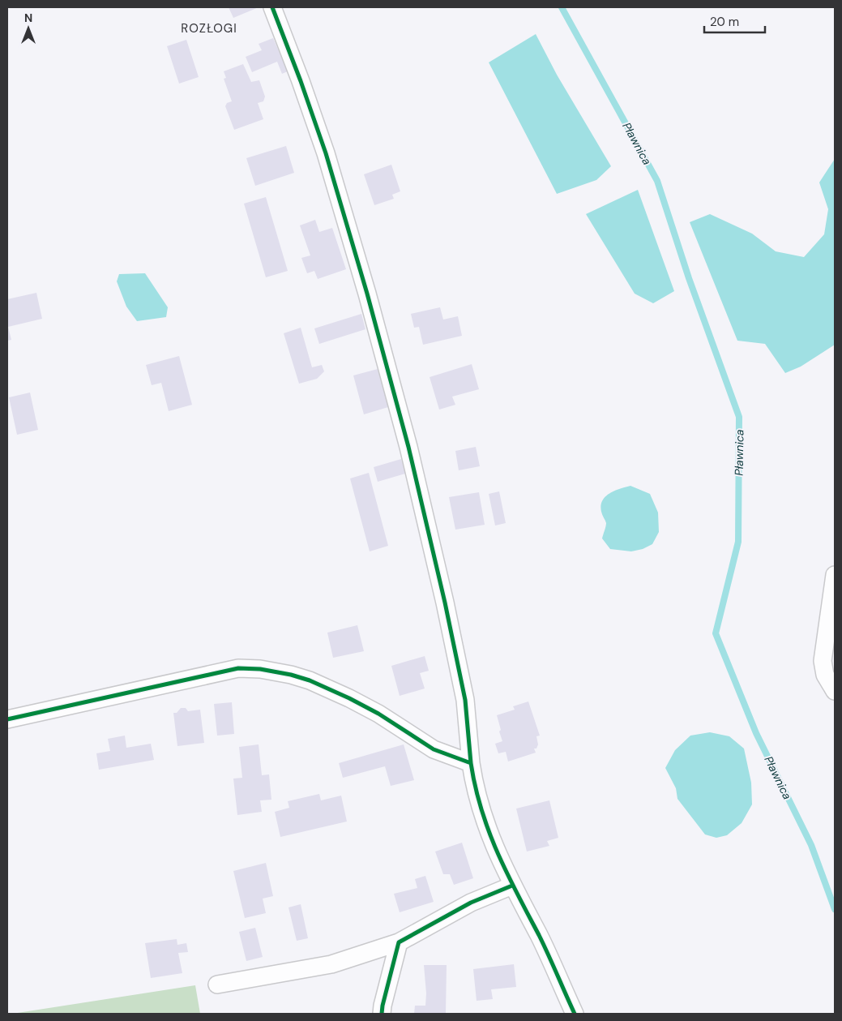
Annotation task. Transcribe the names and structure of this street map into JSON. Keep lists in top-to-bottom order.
{
  "districts": ["ROZŁOGI"],
  "water": ["Pławnica"],
  "scale_bar": "20 m",
  "north": "top"
}
